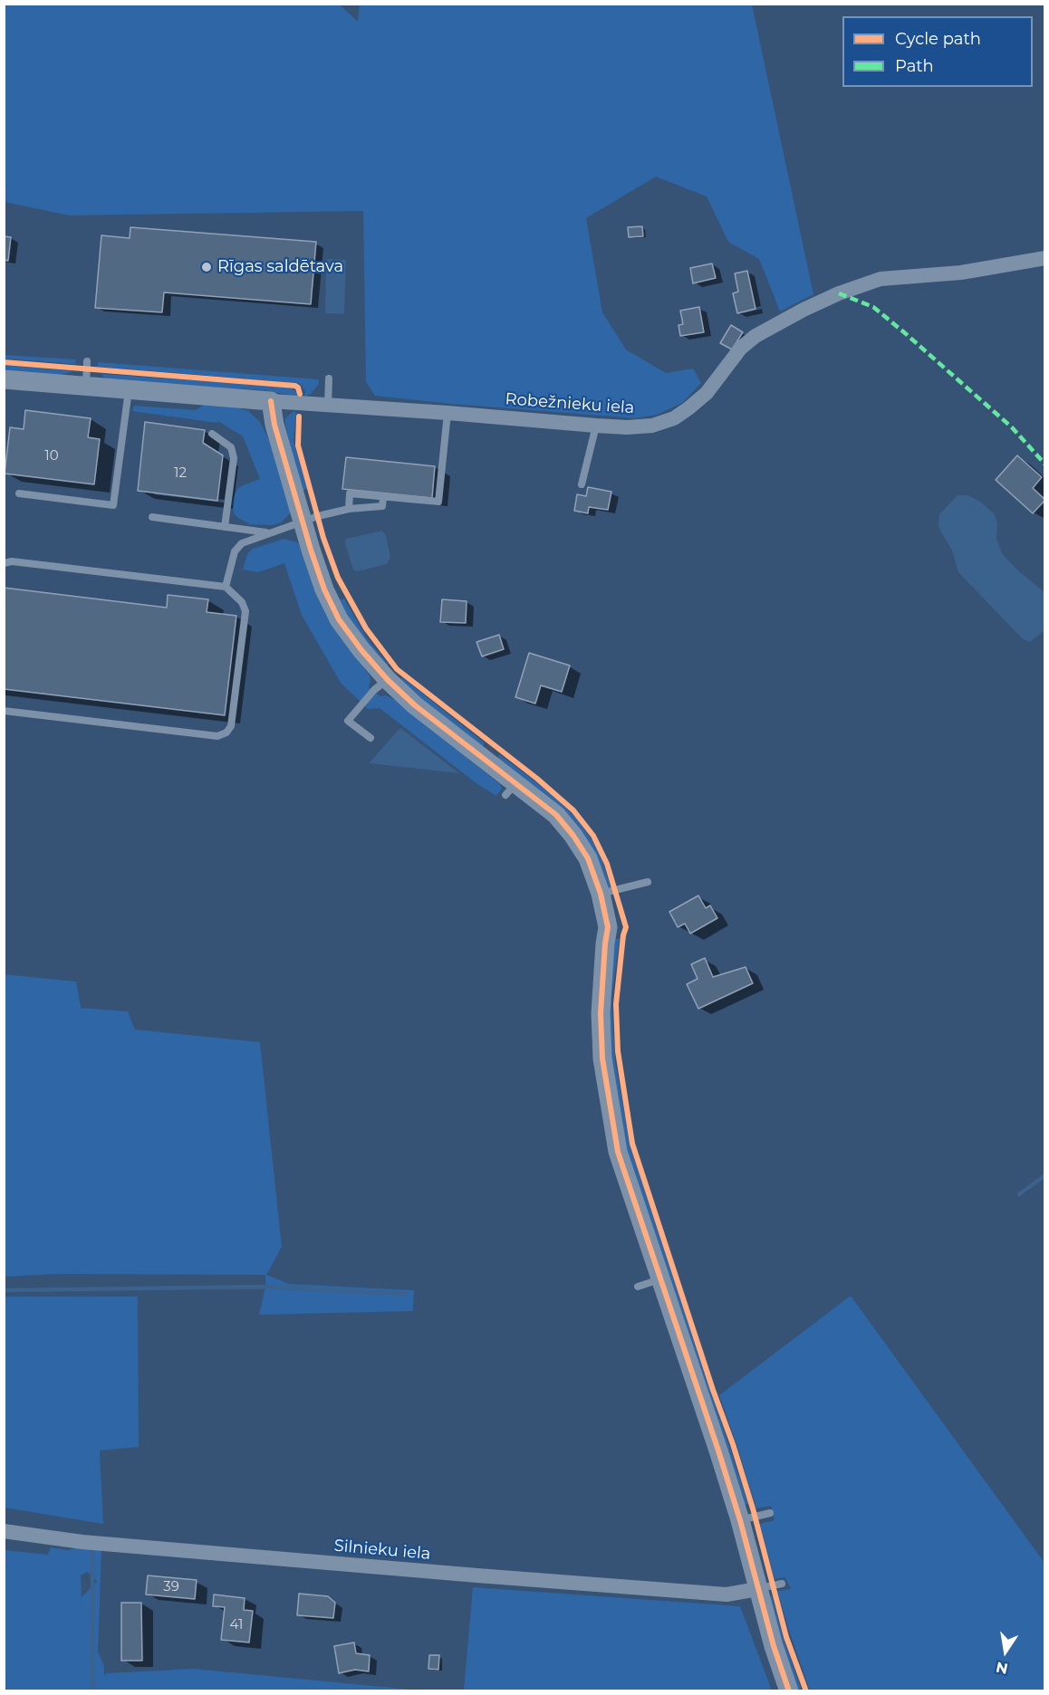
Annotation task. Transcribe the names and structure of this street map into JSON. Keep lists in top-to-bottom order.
{
  "streets": {
    "street": ["Robežnieku iela", "Silnieku iela"]
  },
  "places": ["Rīgas saldētava"],
  "house_numbers": [
    "10",
    "12",
    "39",
    "41"
  ],
  "legend": ["Cycle path", "Path"],
  "north": "bottom"
}
